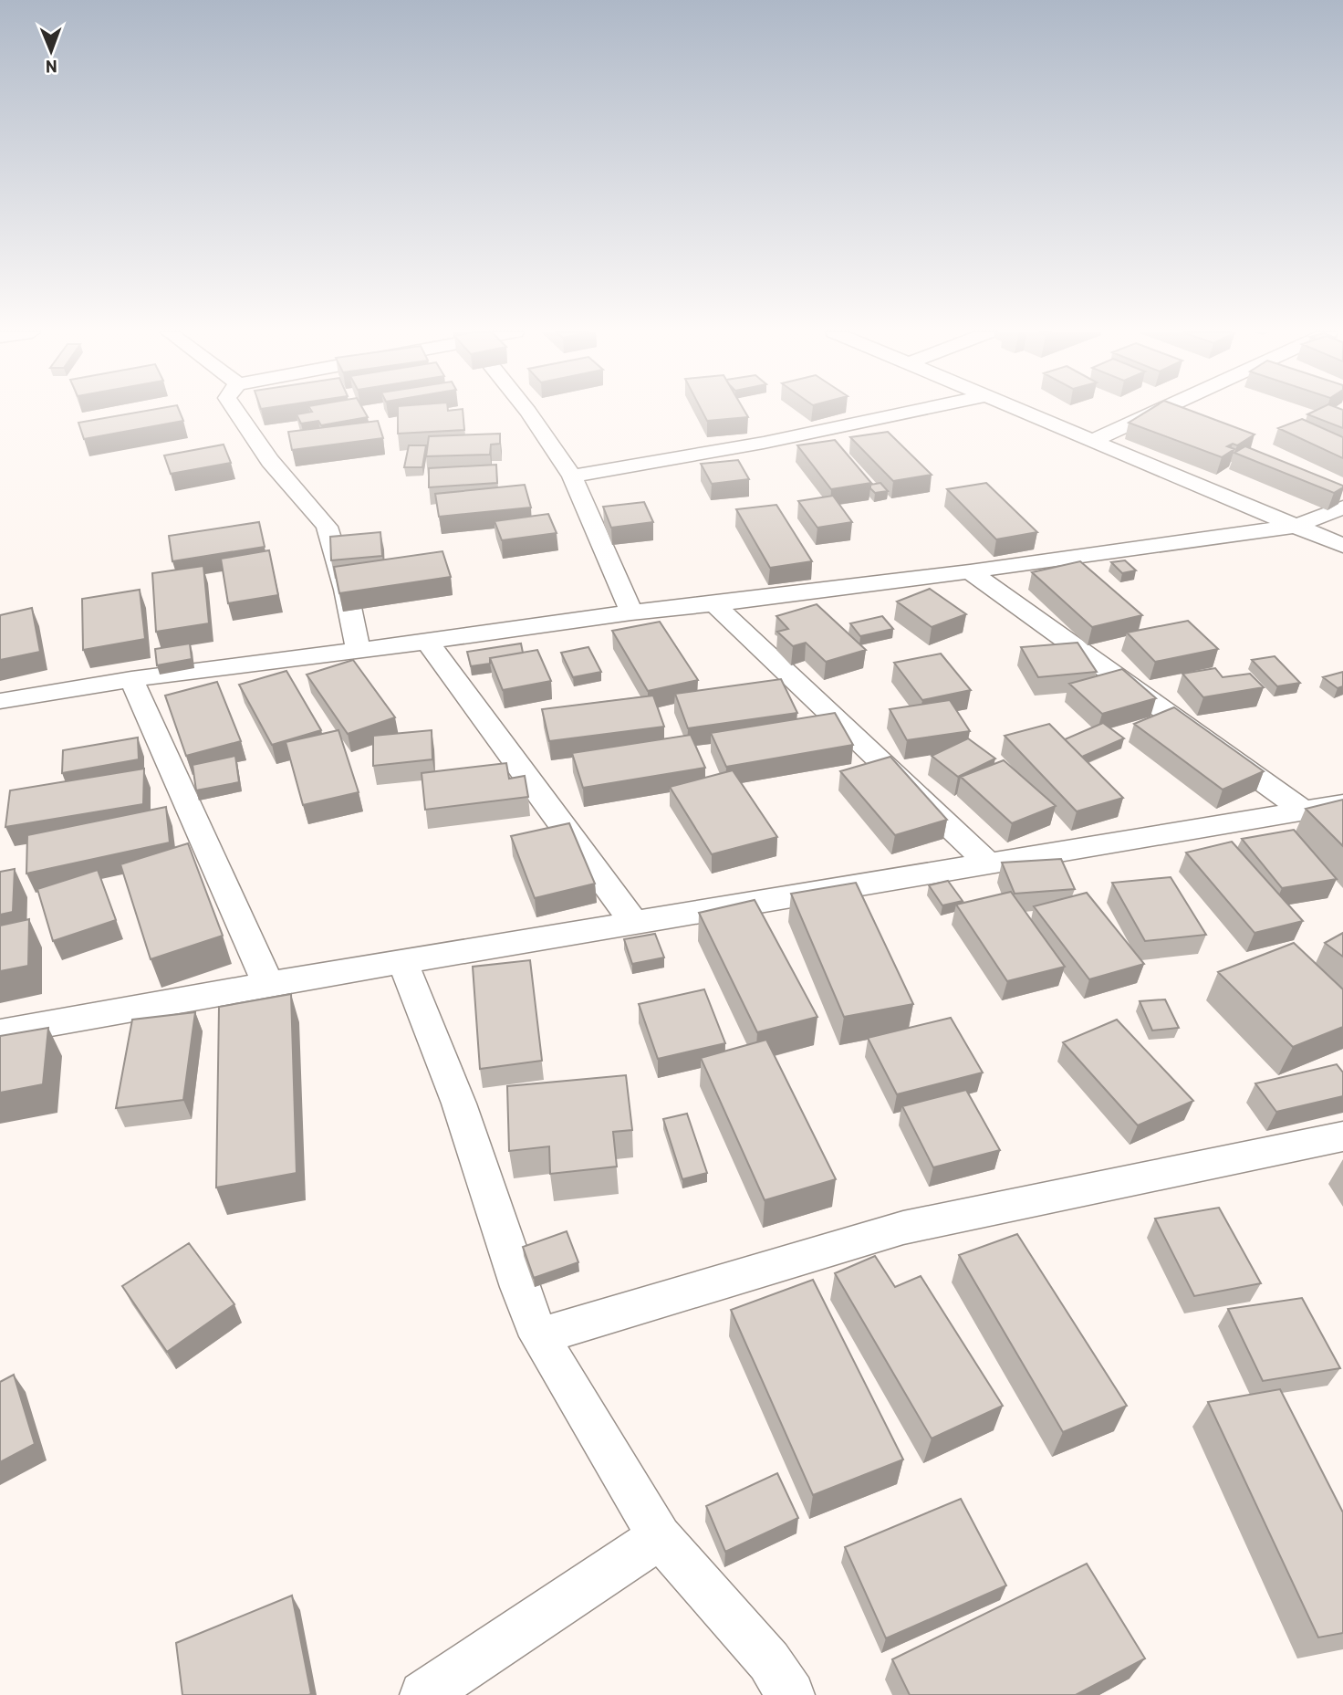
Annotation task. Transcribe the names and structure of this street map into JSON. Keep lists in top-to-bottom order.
{
  "north": "bottom"
}
